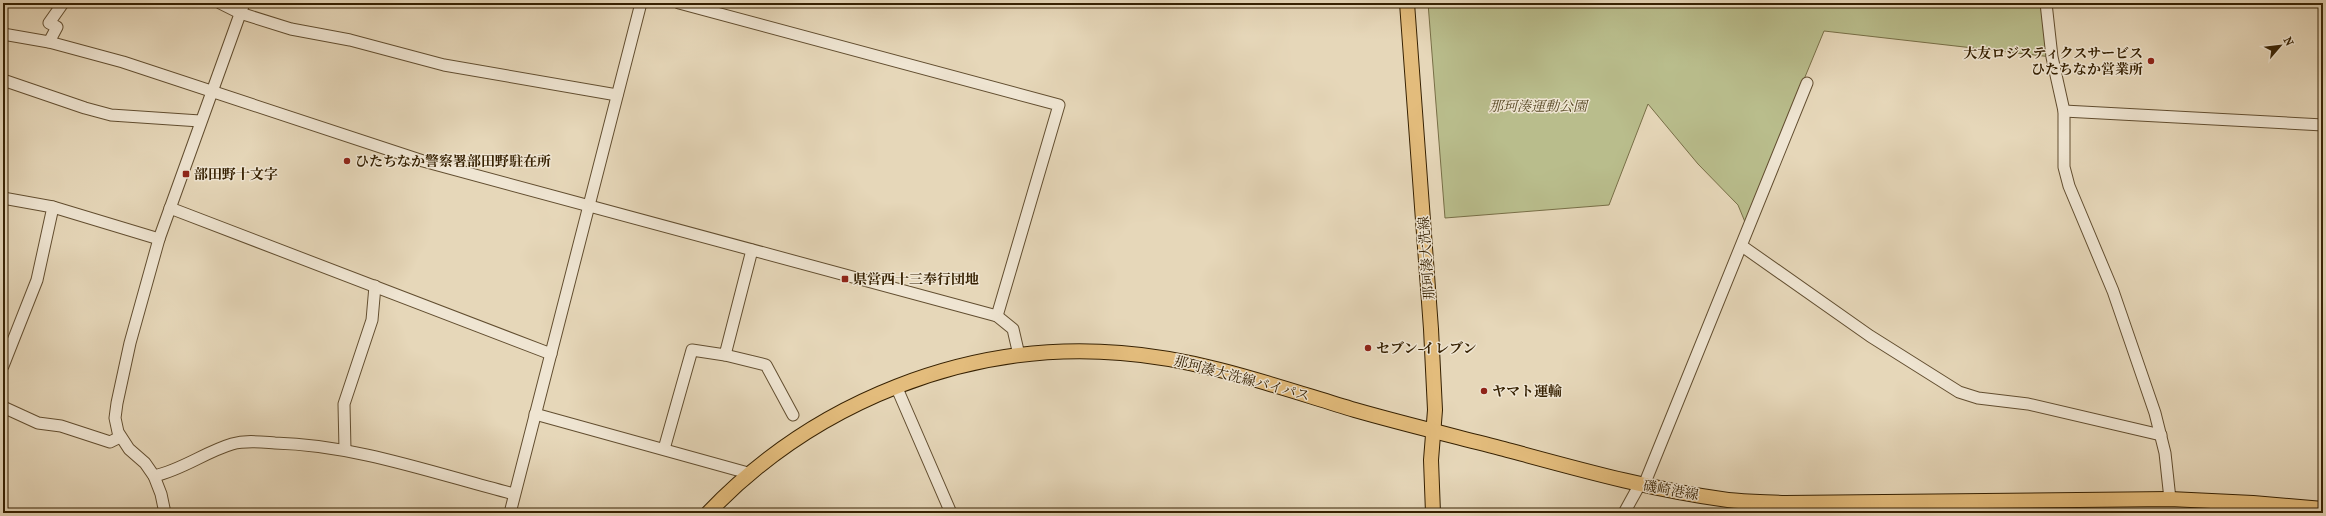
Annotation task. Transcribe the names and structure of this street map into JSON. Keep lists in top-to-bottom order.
{
  "streets": {
    "main road": ["那珂湊大洗線", "那珂湊大洗線バイパス", "磯崎港線"]
  },
  "crossings": [
    ["那珂湊大洗線", "那珂湊大洗線バイパス"],
    ["那珂湊大洗線", "磯崎港線"],
    ["那珂湊大洗線バイパス", "磯崎港線"]
  ],
  "parks": ["那珂湊運動公園"],
  "places": {
    "other": [
      "大友ロジスティクスサービス ひたちなか営業所",
      "ひたちなか警察署部田野駐在所",
      "セブン-イレブン",
      "ヤマト運輸"
    ],
    "transit": ["部田野十文字", "県営西十三奉行団地"]
  },
  "north": "top right"
}
